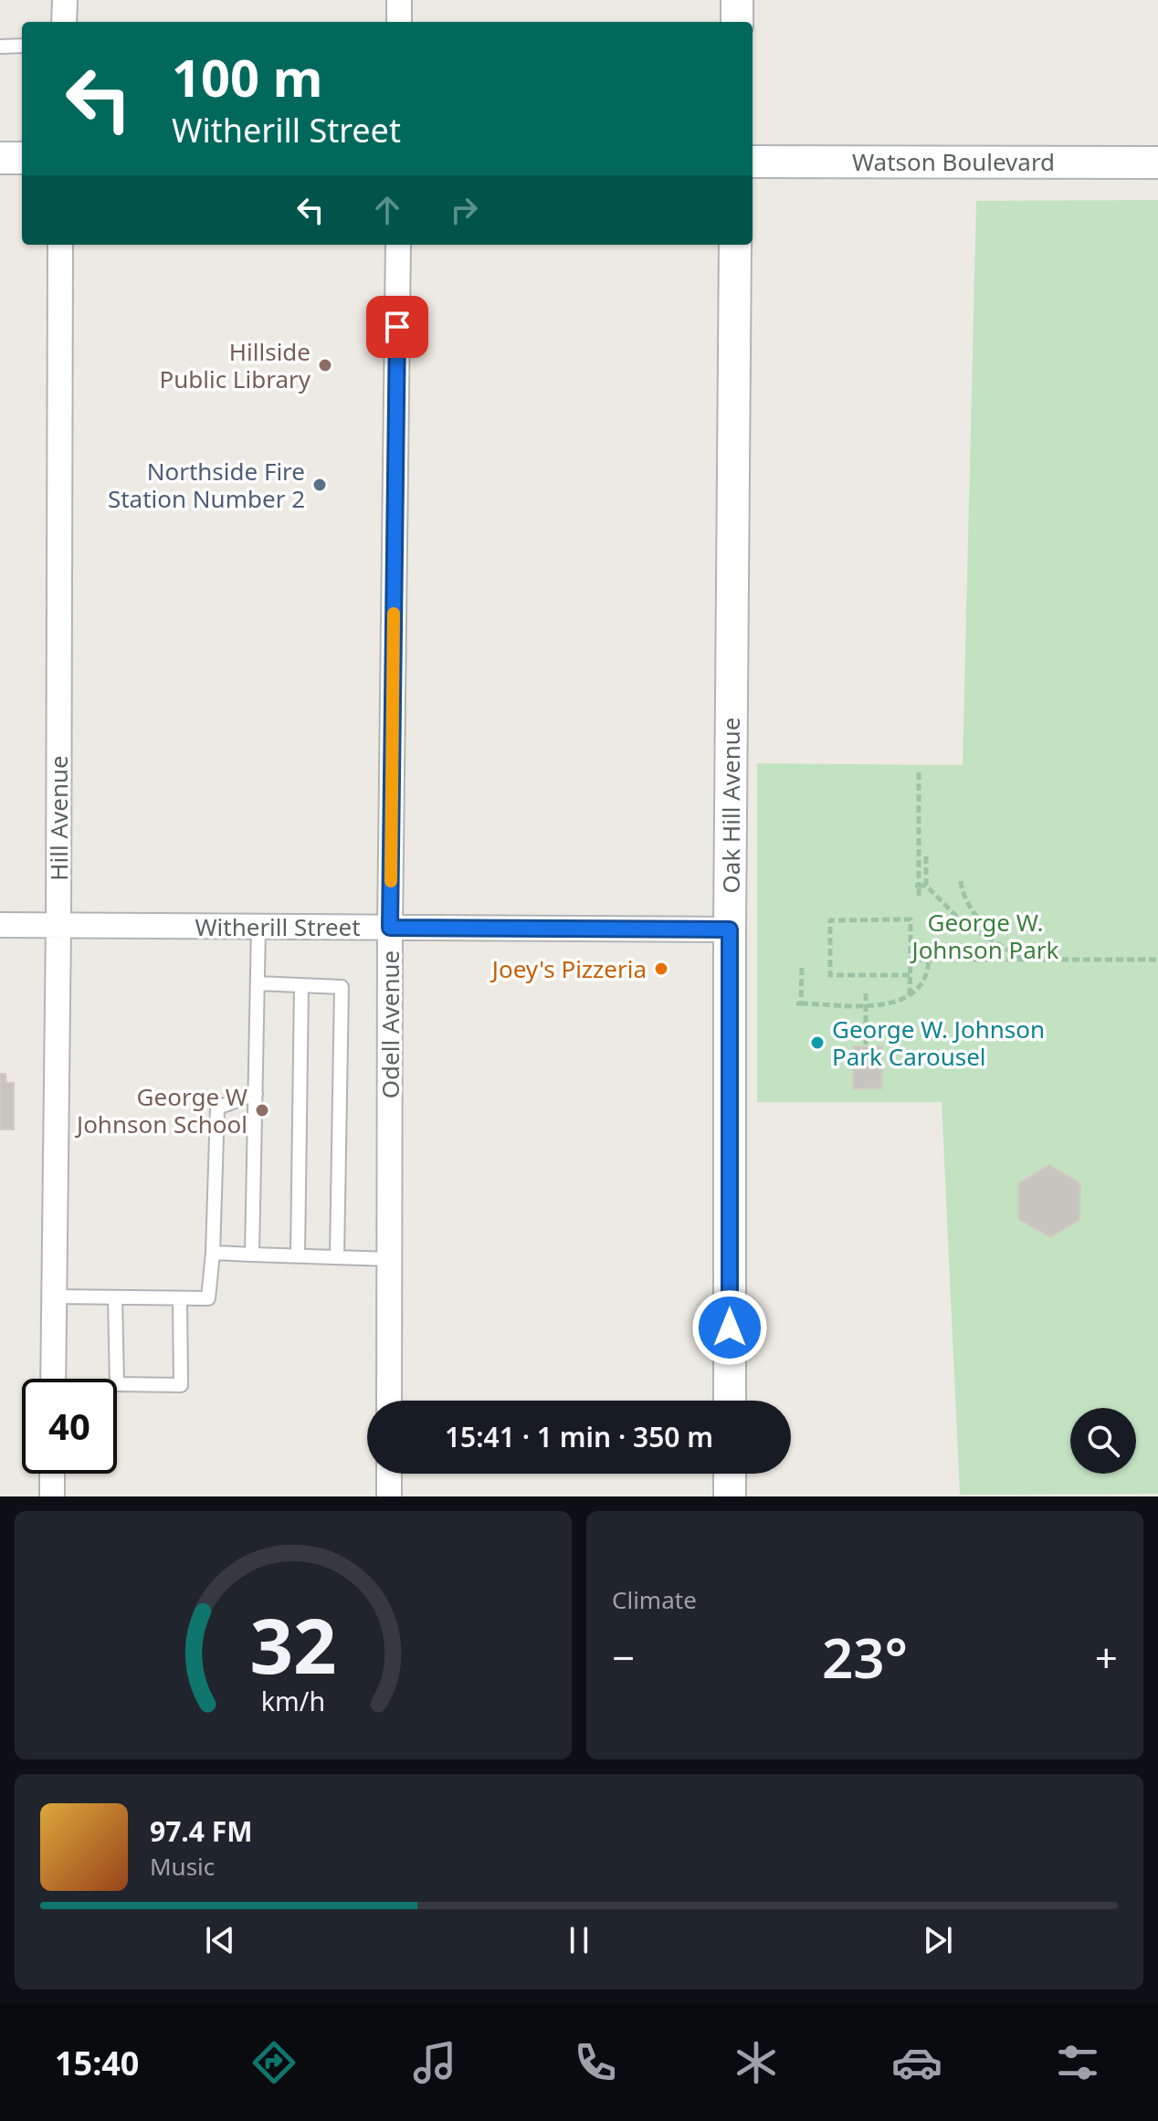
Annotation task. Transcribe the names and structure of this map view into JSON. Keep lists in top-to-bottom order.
{
  "streets": {
    "street": [
      "Watson Boulevard",
      "Oak Hill Avenue",
      "Hill Avenue",
      "Witherill Street",
      "Odell Avenue"
    ]
  },
  "crossings": [
    ["Oak Hill Avenue", "Witherill Street"],
    ["Hill Avenue", "Witherill Street"],
    ["Witherill Street", "Odell Avenue"]
  ],
  "parks": ["George W. Johnson Park"],
  "places": [
    "Hillside Public Library",
    "Northside Fire Station Number 2",
    "Joey's Pizzeria",
    "George W. Johnson Park Carousel",
    "George W Johnson School"
  ],
  "page": {
    "turn": ["100 m", "Witherill Street"],
    "limit": "40",
    "trip": "15:41 · 1 min · 350 m",
    "tile": "Climate",
    "heat": ["−", "23°", "+"],
    "song": ["97.4 FM", "Music"],
    "tabs": "15:40",
    "gauge": ["32", "km/h"]
  }
}
